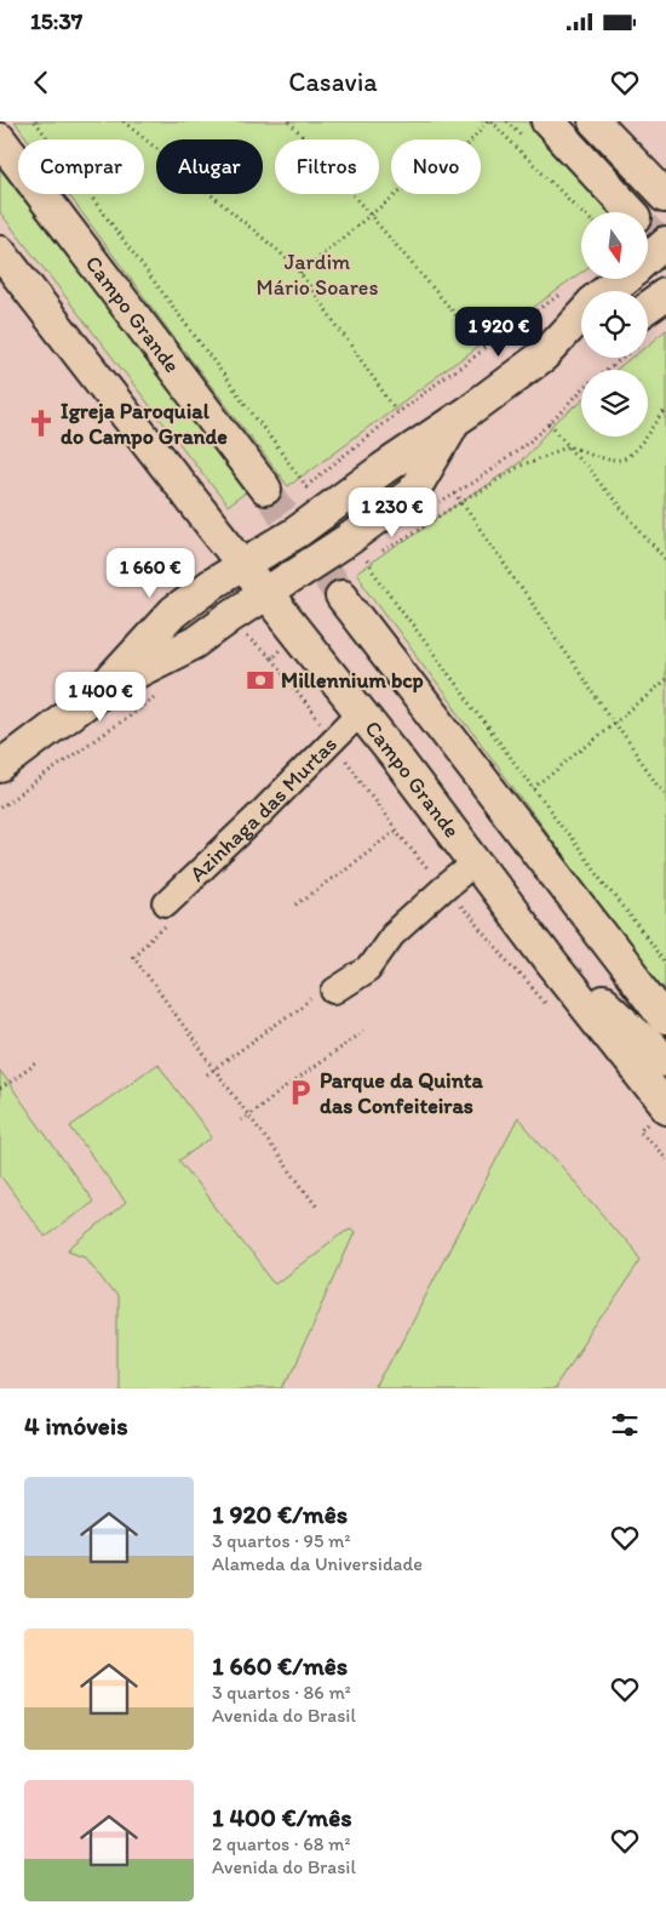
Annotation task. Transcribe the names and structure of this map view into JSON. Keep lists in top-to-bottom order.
{
  "streets": {
    "main road": ["Campo Grande"],
    "lane": ["Azinhaga das Murtas"]
  },
  "crossings": [
    ["Campo Grande", "Azinhaga das Murtas"]
  ],
  "parks": ["Jardim Mário Soares"],
  "places": {
    "church": ["Igreja Paroquial do Campo Grande"],
    "bank": ["Millennium bcp"],
    "parking": ["Parque da Quinta das Confeiteiras"]
  },
  "north": "bottom",
  "page": {
    "status": "15:37",
    "header": "Casavia",
    "chip": [
      "Comprar",
      "Alugar",
      "Filtros",
      "Novo"
    ],
    "price": [
      "1 920 €",
      "1 230 €",
      "1 660 €",
      "1 400 €"
    ],
    "heading": "4 imóveis",
    "list": [
      {
        "name": "1 920 €/mês",
        "note": "3 quartos · 95 m² · Alameda da Universidade"
      },
      {
        "name": "1 660 €/mês",
        "note": "3 quartos · 86 m² · Avenida do Brasil"
      },
      {
        "name": "1 400 €/mês",
        "note": "2 quartos · 68 m² · Avenida do Brasil"
      }
    ]
  }
}
